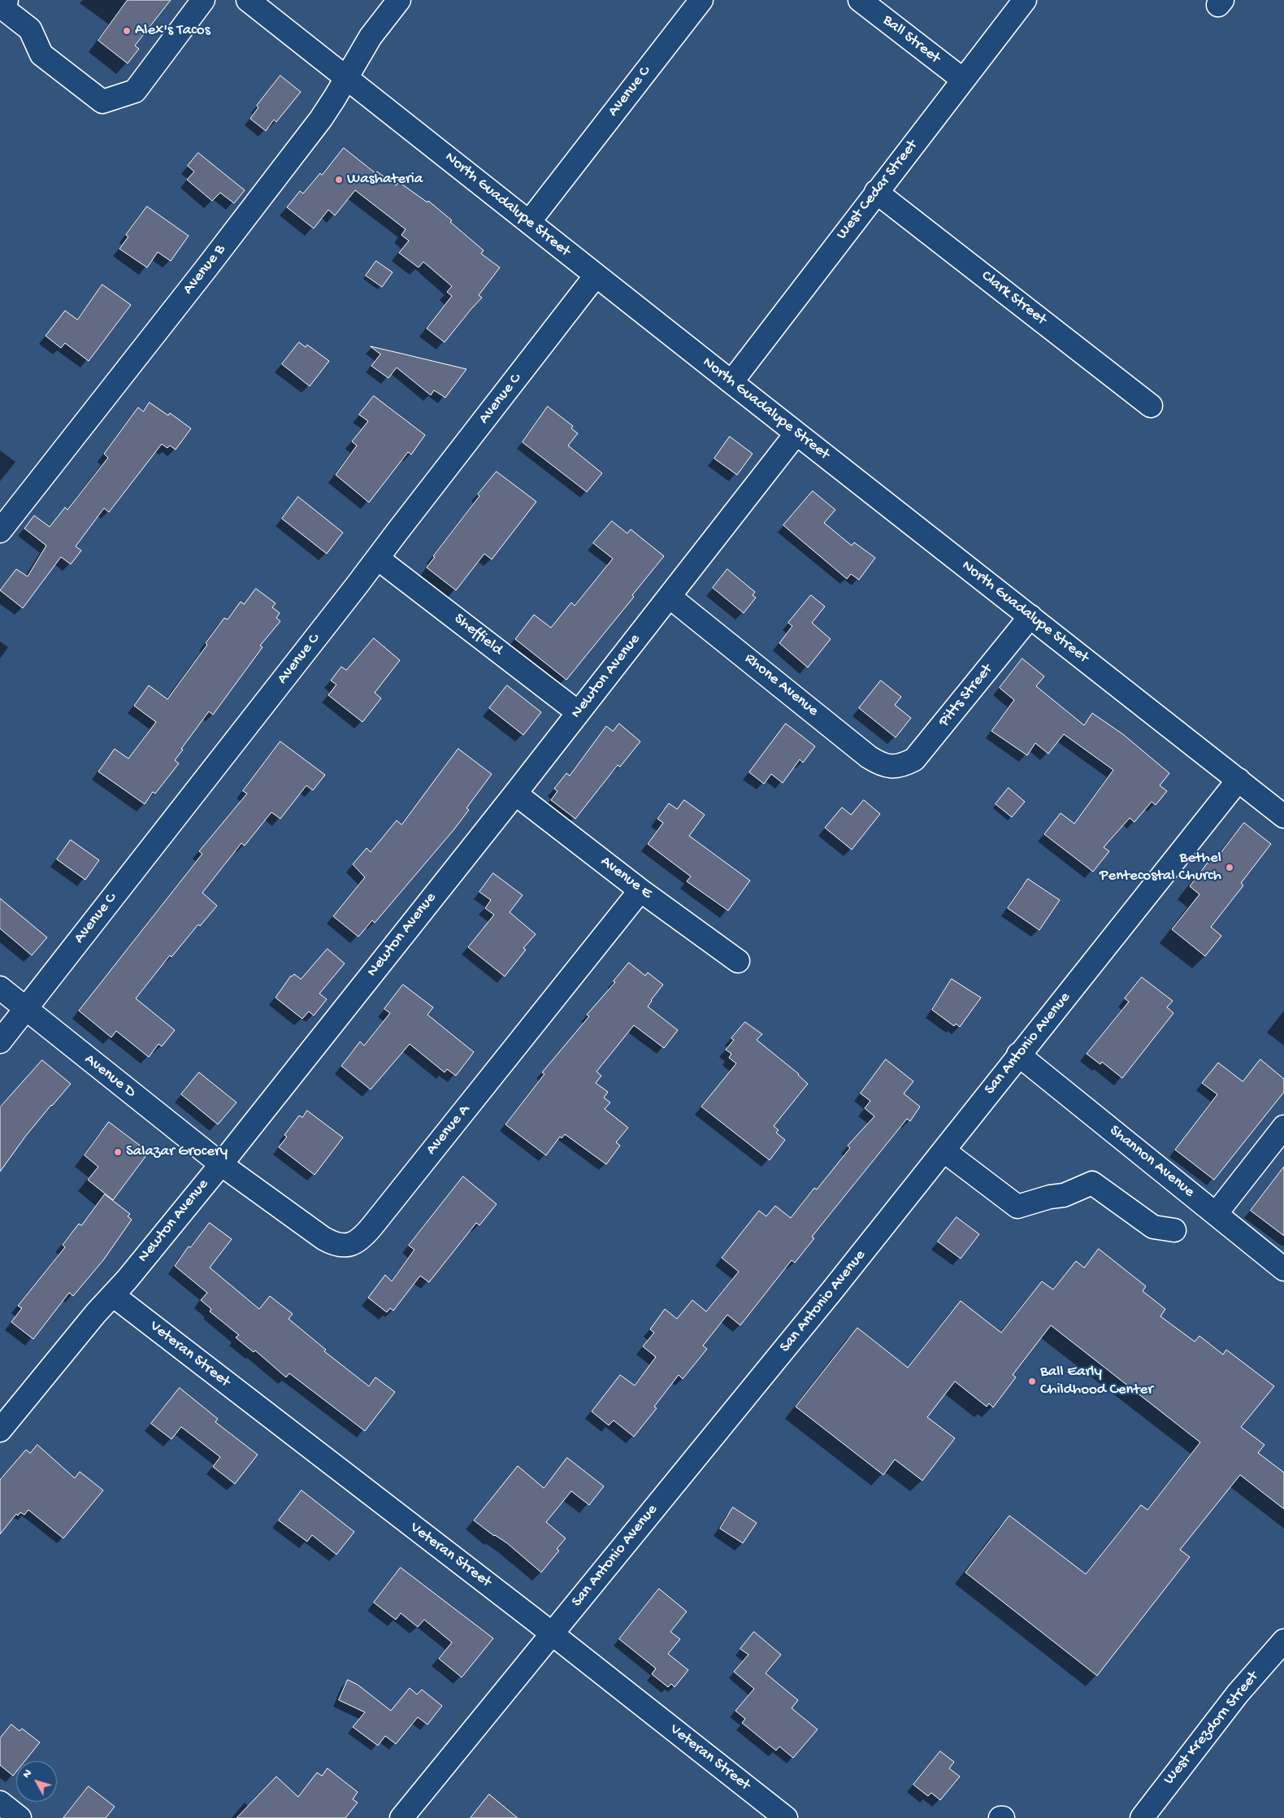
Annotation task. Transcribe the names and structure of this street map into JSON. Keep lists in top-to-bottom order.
{
  "streets": {
    "street": [
      "Ball Street",
      "Avenue C",
      "West Cedar Street",
      "North Guadalupe Street",
      "Avenue B",
      "Clark Street",
      "Sheffield",
      "Newton Avenue",
      "Rhone Avenue",
      "Pitts Street",
      "Avenue E",
      "San Antonio Avenue",
      "Avenue D",
      "Avenue A",
      "Shannon Avenue",
      "Veteran Street",
      "West Krezdorn Street"
    ]
  },
  "crossings": [
    ["Ball Street", "West Cedar Street"],
    ["Avenue C", "North Guadalupe Street"],
    ["Avenue C", "Sheffield"],
    ["Avenue C", "Avenue D"],
    ["West Cedar Street", "North Guadalupe Street"],
    ["West Cedar Street", "Clark Street"],
    ["North Guadalupe Street", "Avenue B"],
    ["North Guadalupe Street", "Newton Avenue"],
    ["North Guadalupe Street", "Pitts Street"],
    ["North Guadalupe Street", "San Antonio Avenue"],
    ["Sheffield", "Newton Avenue"],
    ["Newton Avenue", "Rhone Avenue"],
    ["Newton Avenue", "Avenue E"],
    ["Newton Avenue", "Avenue D"],
    ["Newton Avenue", "Avenue A"],
    ["Newton Avenue", "Veteran Street"],
    ["Rhone Avenue", "Pitts Street"],
    ["Avenue E", "Avenue A"],
    ["San Antonio Avenue", "Shannon Avenue"],
    ["San Antonio Avenue", "Veteran Street"],
    ["Avenue D", "Avenue A"]
  ],
  "places": [
    "Alex's Tacos",
    "Washateria",
    "Bethel Pentecostal Church",
    "Salazar Grocery",
    "Ball Early Childhood Center"
  ],
  "north": "top left"
}
